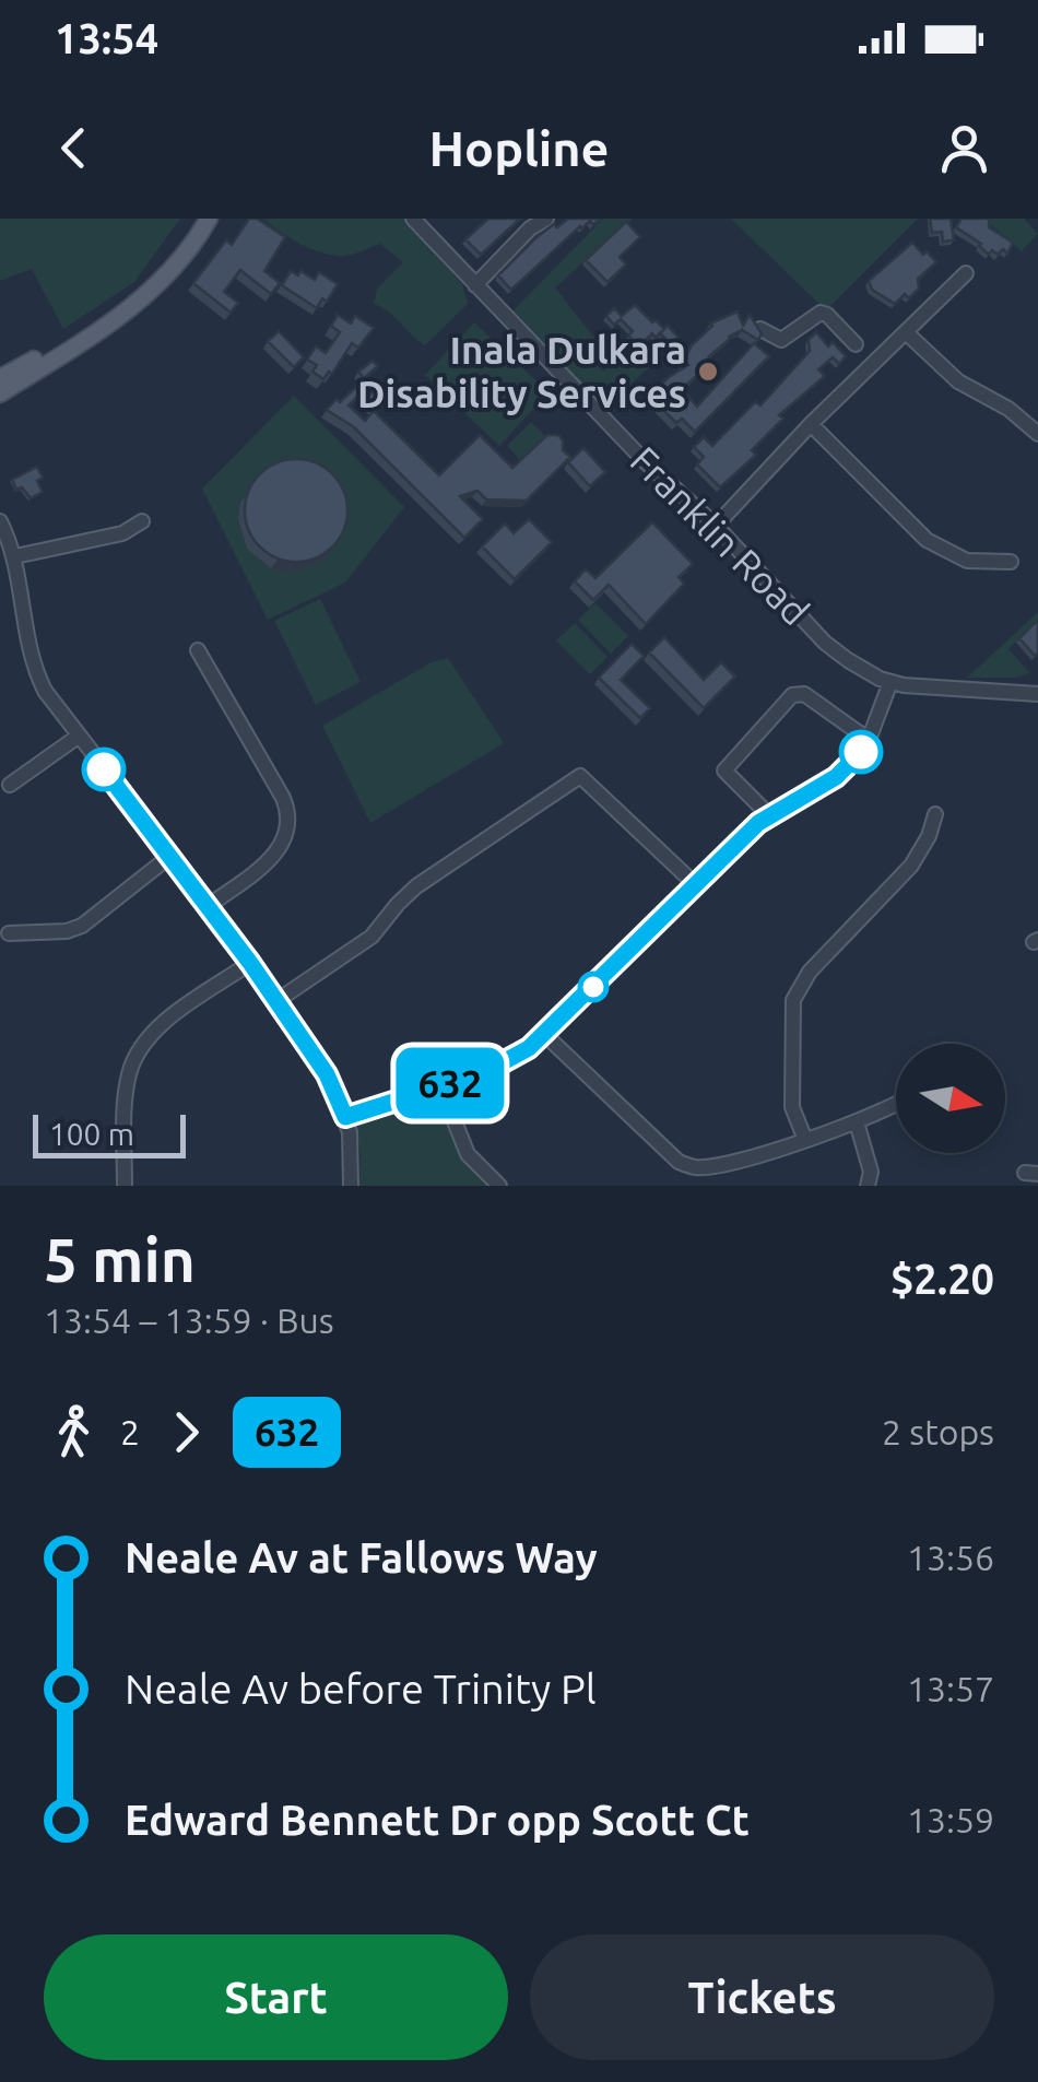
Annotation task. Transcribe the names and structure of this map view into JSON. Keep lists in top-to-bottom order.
{
  "streets": {
    "street": ["Franklin Road"]
  },
  "places": ["Inala Dulkara Disability Services"],
  "lines": ["bus line 632"],
  "scale_bar": "100 m",
  "north": "right",
  "page": {
    "status": "13:54",
    "header": "Hopline",
    "on_map": "632",
    "scale": "100 m",
    "heading": ["5 min", "13:54 – 13:59 · Bus", "$2.20"],
    "legs": ["2", "632", "2 stops"],
    "list": [
      {
        "name": "Neale Av at Fallows Way",
        "value": "13:56"
      },
      {
        "name": "Neale Av before Trinity Pl",
        "value": "13:57"
      },
      {
        "name": "Edward Bennett Dr opp Scott Ct",
        "value": "13:59"
      }
    ],
    "buttons": ["Start", "Tickets"]
  }
}
